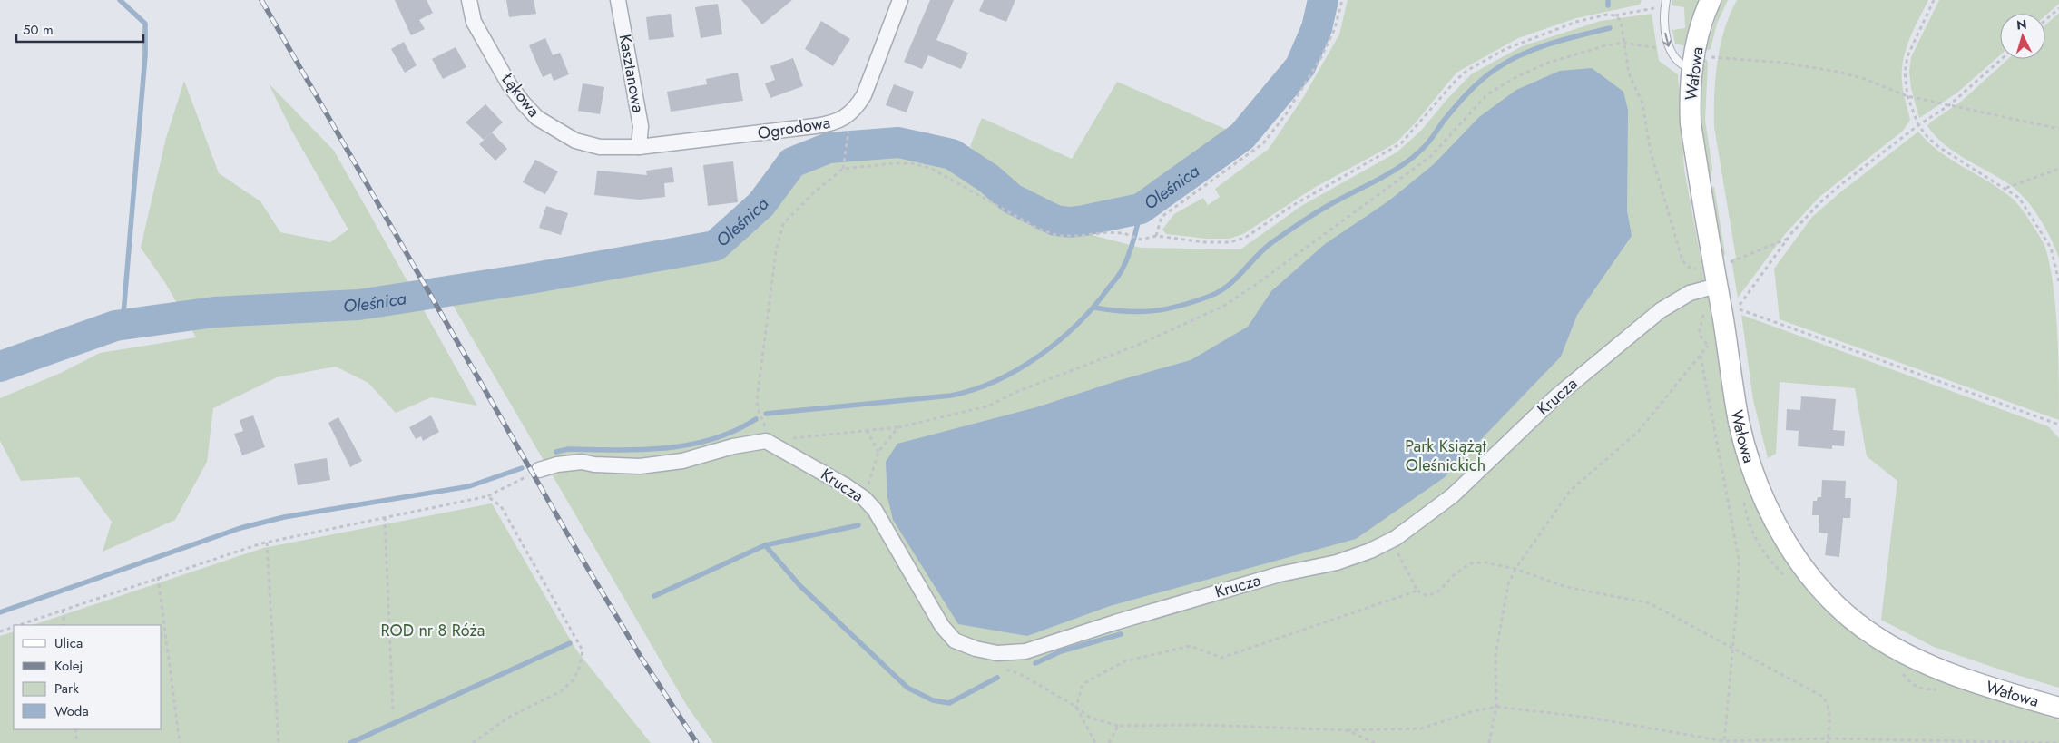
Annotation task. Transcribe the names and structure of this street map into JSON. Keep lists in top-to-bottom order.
{
  "streets": {
    "street": [
      "Kasztanowa",
      "Wałowa",
      "Łąkowa",
      "Ogrodowa",
      "Krucza"
    ]
  },
  "crossings": [
    ["Kasztanowa", "Łąkowa"],
    ["Kasztanowa", "Ogrodowa"],
    ["Wałowa", "Krucza"],
    ["Łąkowa", "Ogrodowa"]
  ],
  "water": ["Oleśnica"],
  "parks": ["Park Książąt Oleśnickich", "ROD nr 8 Róża"],
  "legend": [
    "Ulica",
    "Kolej",
    "Park",
    "Woda"
  ],
  "scale_bar": "50 m",
  "north": "top"
}
